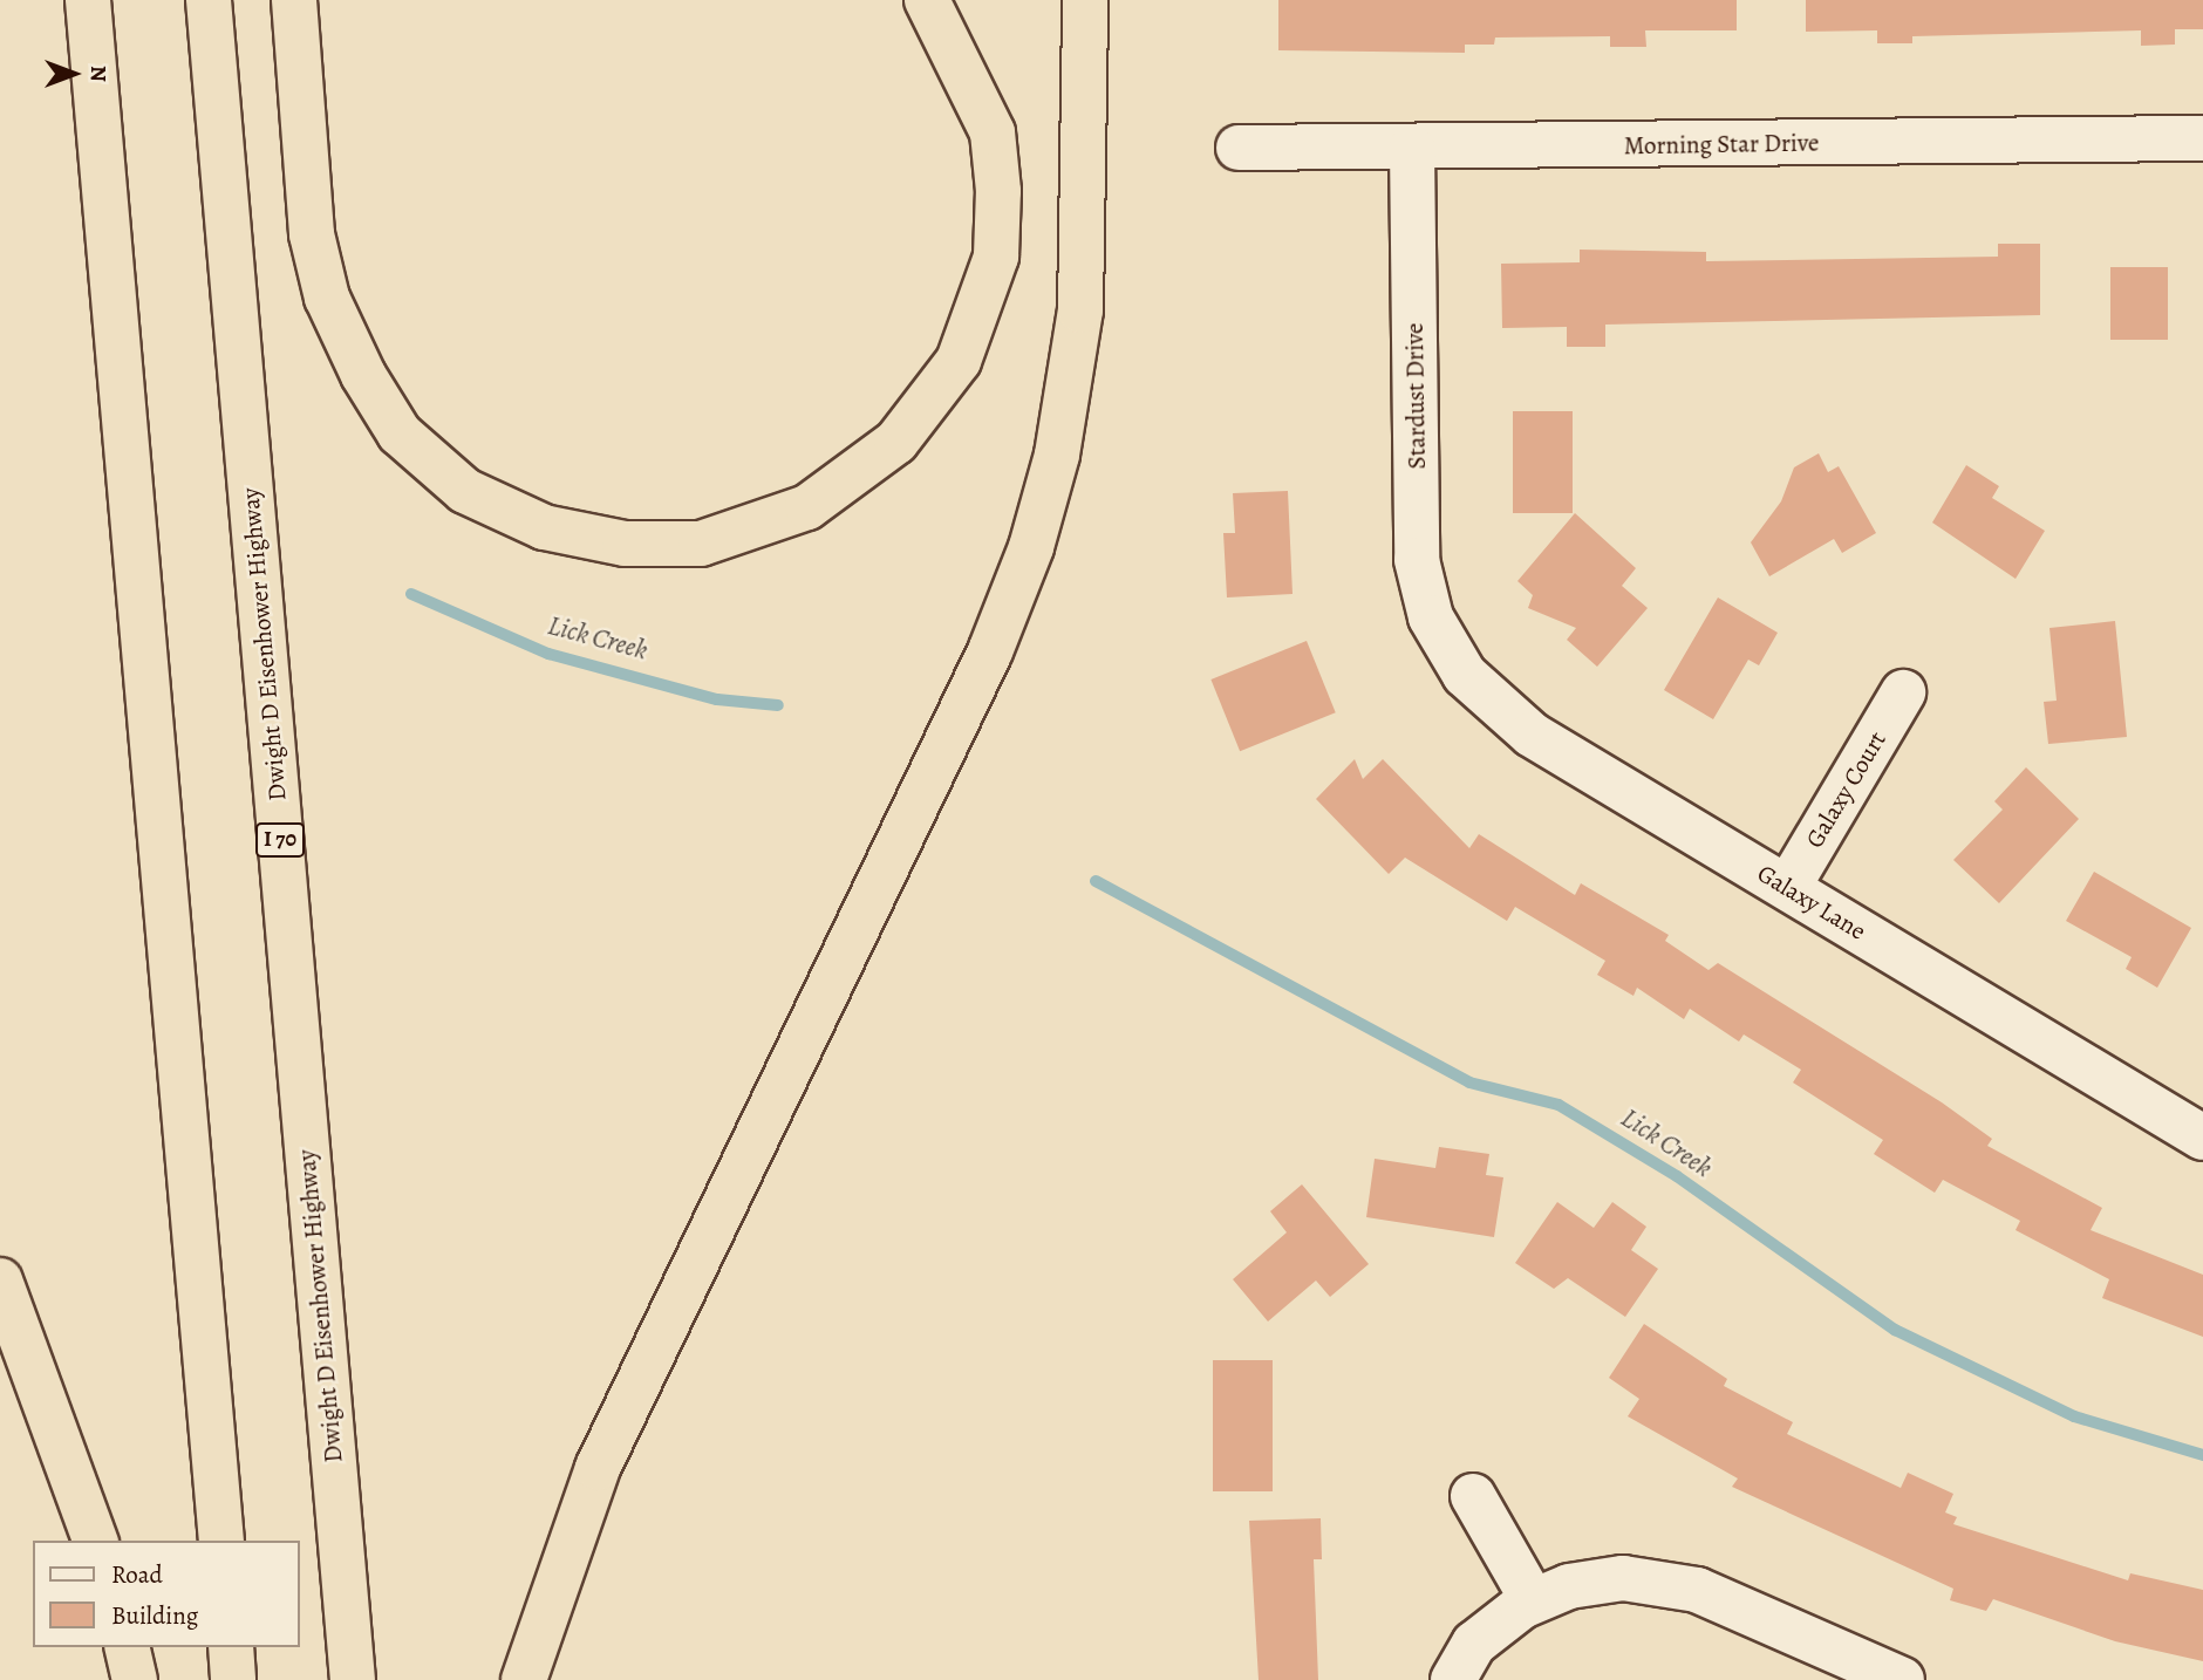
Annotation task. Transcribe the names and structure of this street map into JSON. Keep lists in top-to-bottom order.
{
  "streets": {
    "highway": ["Dwight D Eisenhower Highway", "I 70"],
    "street": [
      "Morning Star Drive",
      "Stardust Drive",
      "Galaxy Court",
      "Galaxy Lane"
    ]
  },
  "crossings": [
    ["Morning Star Drive", "Stardust Drive"],
    ["Stardust Drive", "Galaxy Lane"],
    ["Galaxy Court", "Galaxy Lane"]
  ],
  "water": ["Lick Creek"],
  "legend": ["Road", "Building"],
  "north": "right"
}
